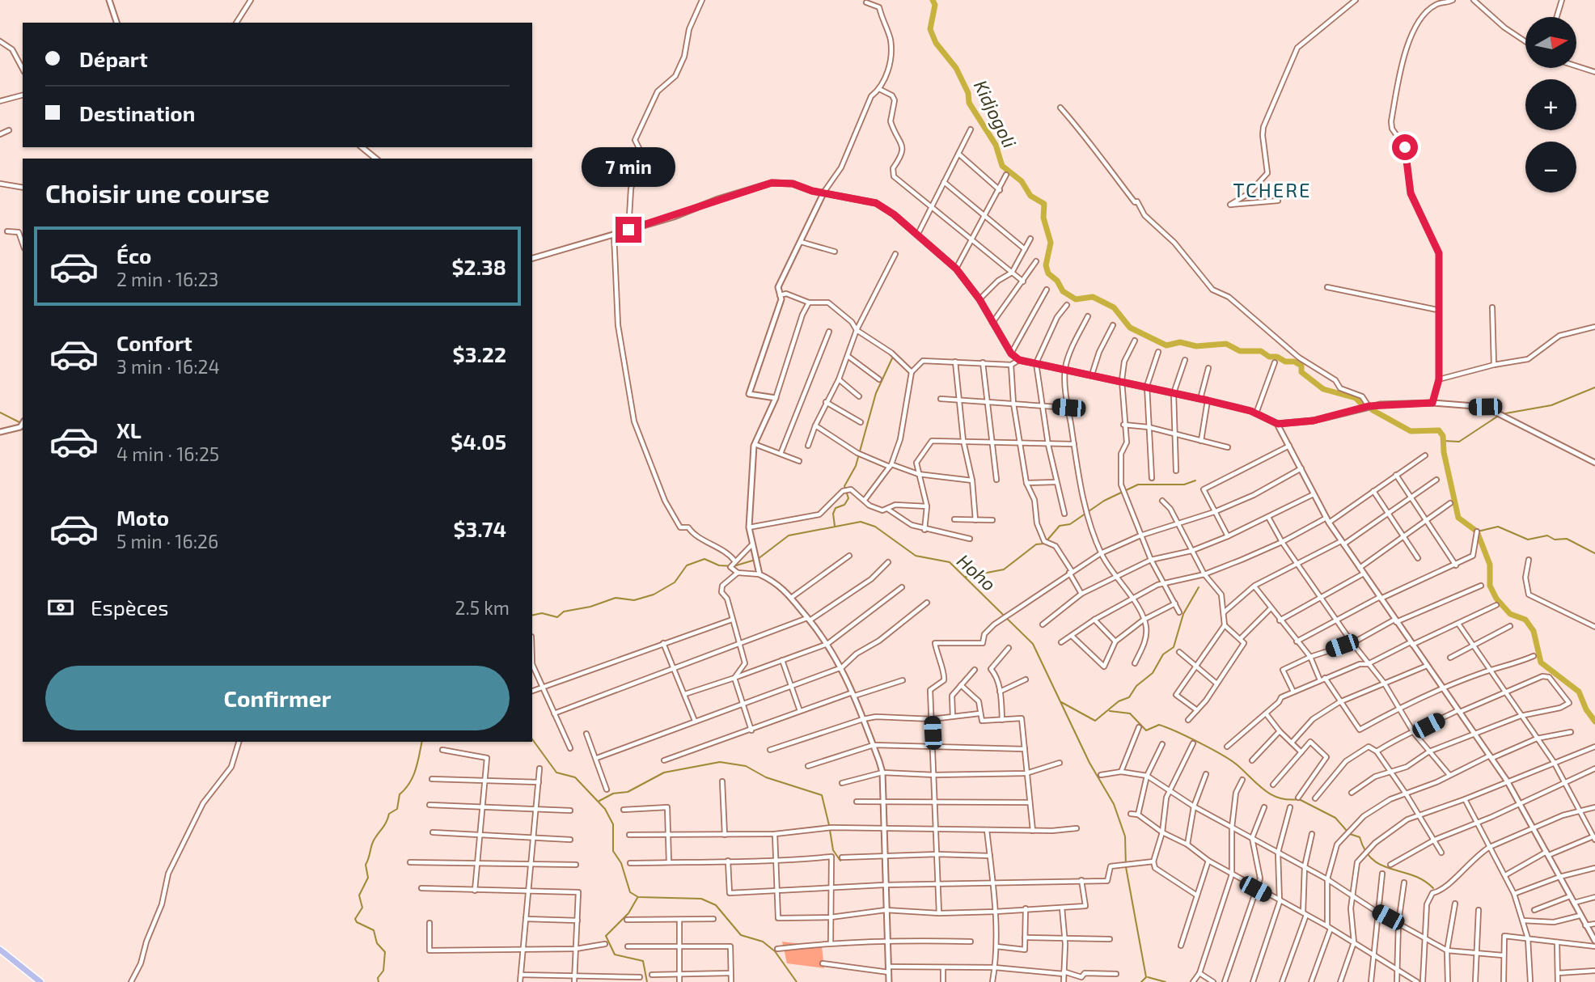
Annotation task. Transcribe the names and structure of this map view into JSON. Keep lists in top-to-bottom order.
{
  "districts": ["TCHERE"],
  "water": ["Kidjogoli", "Hoho"],
  "north": "right",
  "page": {
    "map_buttons": ["+", "−"],
    "banner": ["Départ", "Destination"],
    "bubble": "7 min",
    "heading": "Choisir une course",
    "list": [
      {
        "name": "Éco",
        "note": "2 min · 16:23",
        "value": "$2.38"
      },
      {
        "name": "Confort",
        "note": "3 min · 16:24",
        "value": "$3.22"
      },
      {
        "name": "XL",
        "note": "4 min · 16:25",
        "value": "$4.05"
      },
      {
        "name": "Moto",
        "note": "5 min · 16:26",
        "value": "$3.74"
      }
    ],
    "pay": ["Espèces", "2.5 km"],
    "buttons": "Confirmer"
  }
}
